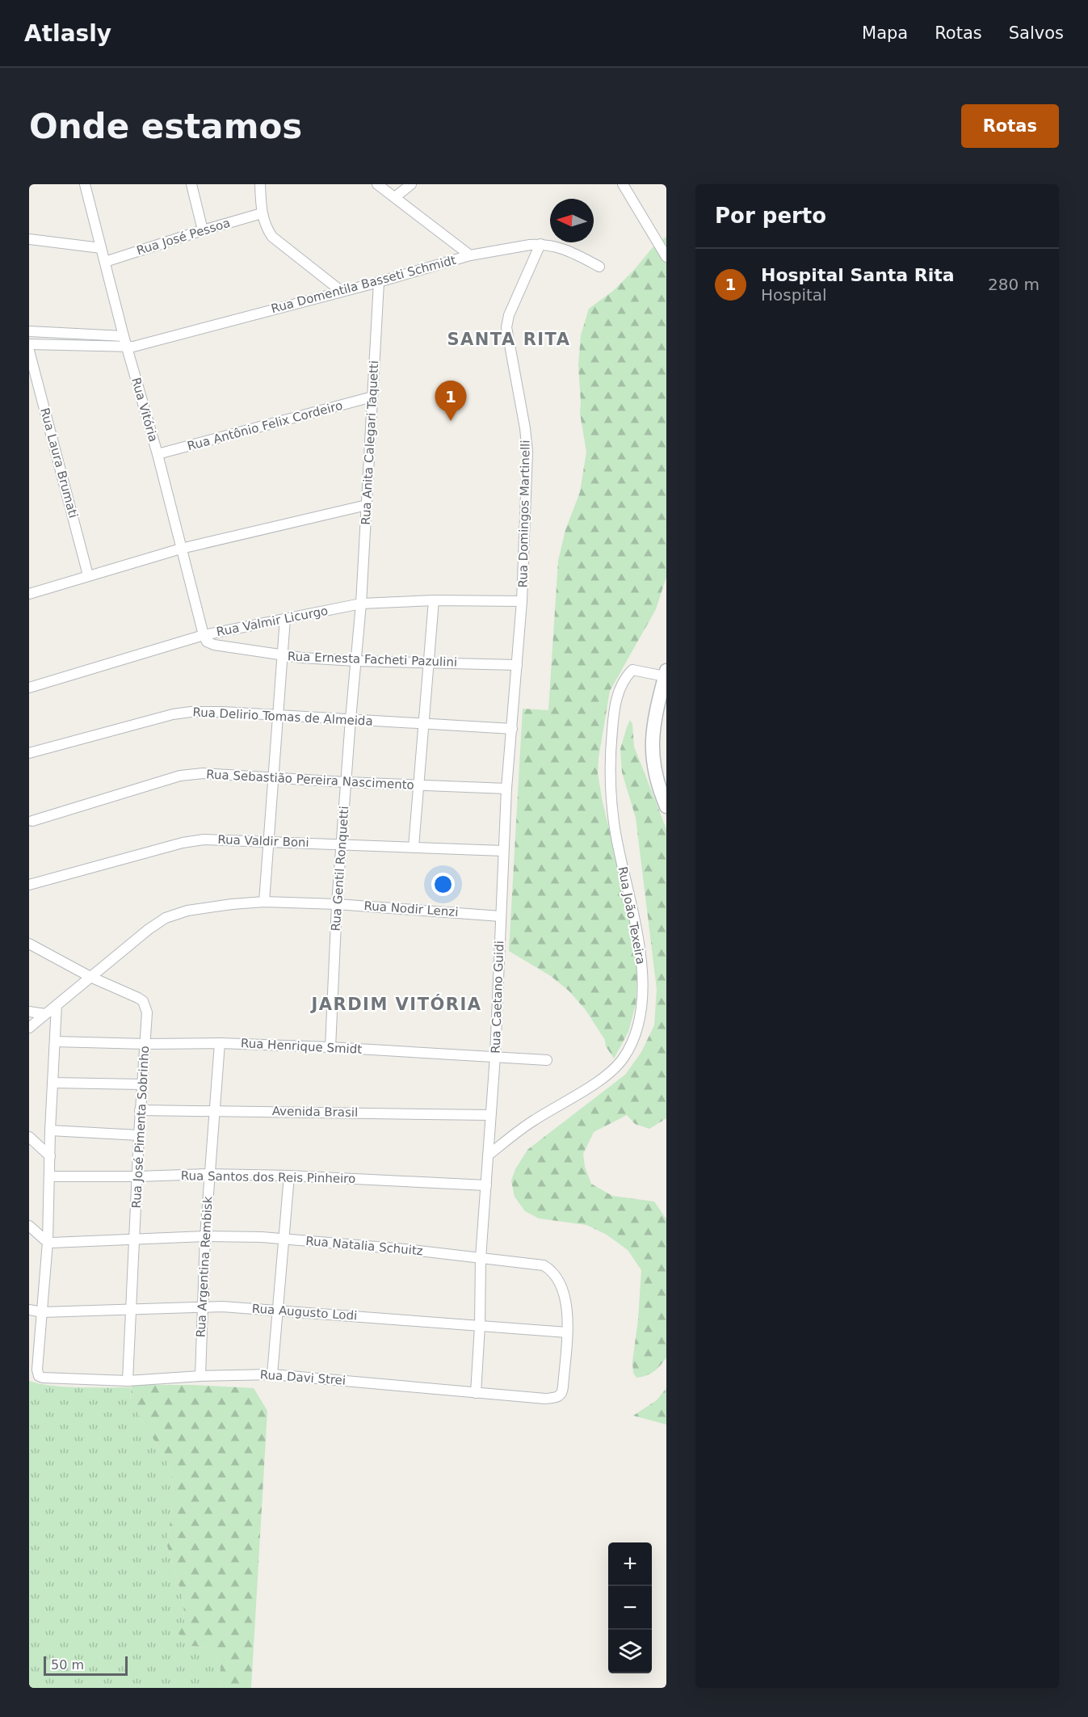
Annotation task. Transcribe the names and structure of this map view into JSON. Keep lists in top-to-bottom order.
{
  "streets": {
    "street": [
      "Rua José Pessoa",
      "Rua Domentila Basseti Schmidt",
      "Rua Vitória",
      "Rua Antônio Felix Cordeiro",
      "Rua Anita Calegari Taquetti",
      "Rua Laura Brumati",
      "Rua Domingos Martinelli",
      "Rua Valmir Licurgo",
      "Rua Ernesta Facheti Pazulini",
      "Rua Delirio Tomas de Almeida",
      "Rua Sebastião Pereira Nascimento",
      "Rua Valdir Boni",
      "Rua Gentil Ronquetti",
      "Rua Nodir Lenzi",
      "Rua João Texeira",
      "Rua Caetano Guidi",
      "Rua Henrique Smidt",
      "Avenida Brasil",
      "Rua José Pimenta Sobrinho",
      "Rua Santos dos Reis Pinheiro",
      "Rua Natalia Schuitz",
      "Rua Argentina Rembisk",
      "Rua Augusto Lodi",
      "Rua Davi Strei"
    ]
  },
  "crossings": [
    ["Rua José Pessoa", "Rua Vitória"],
    ["Rua Domentila Basseti Schmidt", "Rua Vitória"],
    ["Rua Domentila Basseti Schmidt", "Rua Anita Calegari Taquetti"],
    ["Rua Domentila Basseti Schmidt", "Rua Domingos Martinelli"],
    ["Rua Vitória", "Rua Antônio Felix Cordeiro"],
    ["Rua Vitória", "Rua Valmir Licurgo"],
    ["Rua Vitória", "Rua Ernesta Facheti Pazulini"],
    ["Rua Antônio Felix Cordeiro", "Rua Anita Calegari Taquetti"],
    ["Rua Anita Calegari Taquetti", "Rua Valmir Licurgo"],
    ["Rua Anita Calegari Taquetti", "Rua Gentil Ronquetti"],
    ["Rua Domingos Martinelli", "Rua Valmir Licurgo"],
    ["Rua Domingos Martinelli", "Rua Caetano Guidi"],
    ["Rua Valmir Licurgo", "Rua Ernesta Facheti Pazulini"],
    ["Rua Valmir Licurgo", "Rua Gentil Ronquetti"],
    ["Rua Valmir Licurgo", "Rua Caetano Guidi"],
    ["Rua Ernesta Facheti Pazulini", "Rua Gentil Ronquetti"],
    ["Rua Ernesta Facheti Pazulini", "Rua Caetano Guidi"],
    ["Rua Delirio Tomas de Almeida", "Rua Gentil Ronquetti"],
    ["Rua Delirio Tomas de Almeida", "Rua Caetano Guidi"],
    ["Rua Sebastião Pereira Nascimento", "Rua Gentil Ronquetti"],
    ["Rua Sebastião Pereira Nascimento", "Rua Caetano Guidi"],
    ["Rua Valdir Boni", "Rua Gentil Ronquetti"],
    ["Rua Valdir Boni", "Rua Caetano Guidi"],
    ["Rua Gentil Ronquetti", "Rua Nodir Lenzi"],
    ["Rua Gentil Ronquetti", "Rua Henrique Smidt"],
    ["Rua Nodir Lenzi", "Rua Caetano Guidi"],
    ["Rua Nodir Lenzi", "Rua José Pimenta Sobrinho"],
    ["Rua João Texeira", "Rua Caetano Guidi"],
    ["Rua Caetano Guidi", "Rua Henrique Smidt"],
    ["Rua Caetano Guidi", "Avenida Brasil"],
    ["Rua Caetano Guidi", "Rua Santos dos Reis Pinheiro"],
    ["Rua Caetano Guidi", "Rua Natalia Schuitz"],
    ["Rua Caetano Guidi", "Rua Augusto Lodi"],
    ["Rua Caetano Guidi", "Rua Davi Strei"],
    ["Rua Henrique Smidt", "Rua José Pimenta Sobrinho"],
    ["Rua Henrique Smidt", "Rua Argentina Rembisk"],
    ["Avenida Brasil", "Rua José Pimenta Sobrinho"],
    ["Avenida Brasil", "Rua Argentina Rembisk"],
    ["Rua José Pimenta Sobrinho", "Rua Santos dos Reis Pinheiro"],
    ["Rua José Pimenta Sobrinho", "Rua Natalia Schuitz"],
    ["Rua José Pimenta Sobrinho", "Rua Augusto Lodi"],
    ["Rua José Pimenta Sobrinho", "Rua Davi Strei"],
    ["Rua Santos dos Reis Pinheiro", "Rua Argentina Rembisk"],
    ["Rua Natalia Schuitz", "Rua Argentina Rembisk"],
    ["Rua Natalia Schuitz", "Rua Augusto Lodi"],
    ["Rua Natalia Schuitz", "Rua Davi Strei"],
    ["Rua Argentina Rembisk", "Rua Augusto Lodi"],
    ["Rua Argentina Rembisk", "Rua Davi Strei"],
    ["Rua Augusto Lodi", "Rua Davi Strei"]
  ],
  "districts": ["SANTA RITA", "JARDIM VITÓRIA"],
  "scale_bar": "50 m",
  "north": "left",
  "page": {
    "header": "Atlasly",
    "nav": ["Mapa", "Rotas", "Salvos"],
    "buttons": "Rotas",
    "title": "Onde estamos",
    "heading": "Por perto",
    "list": [
      {
        "mark": "1",
        "name": "Hospital Santa Rita",
        "note": "Hospital",
        "value": "280 m"
      }
    ],
    "pins": "1",
    "map_buttons": ["+", "−"],
    "scale": "50 m"
  }
}
